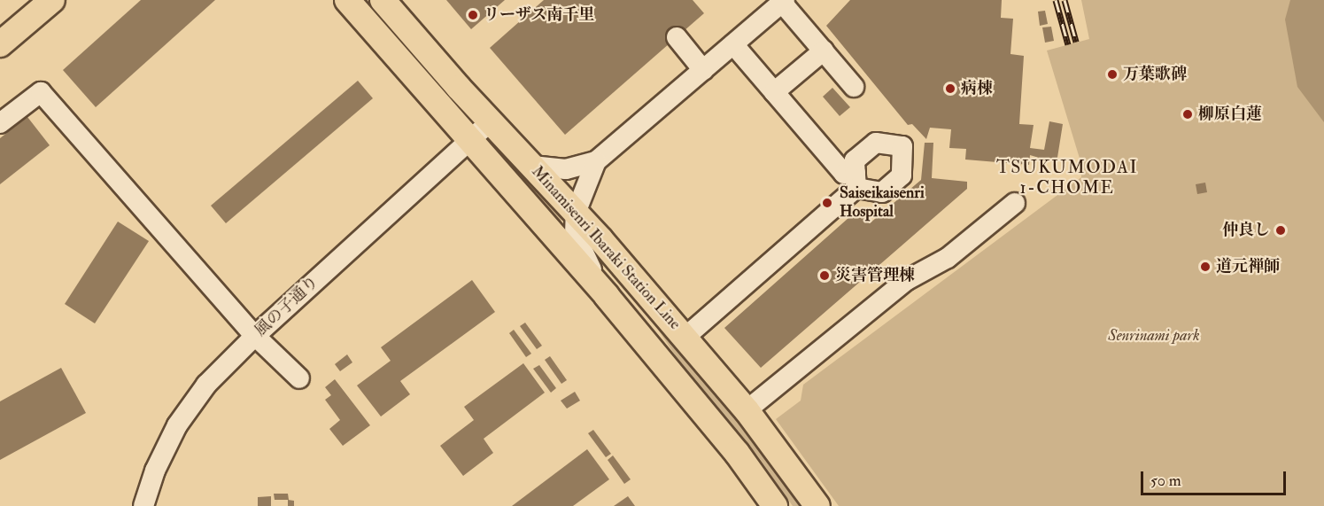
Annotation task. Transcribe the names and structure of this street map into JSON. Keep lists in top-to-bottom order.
{
  "streets": {
    "main road": ["Minamisenri Ibaraki Station Line"],
    "street": ["風の子通り"]
  },
  "crossings": [
    ["Minamisenri Ibaraki Station Line", "風の子通り"]
  ],
  "districts": ["TSUKUMODAI 1-CHOME"],
  "parks": ["Senrinami park"],
  "places": [
    "リーザス南千里",
    "万葉歌碑",
    "病棟",
    "柳原白蓮",
    "Saiseikaisenri Hospital",
    "仲良し",
    "道元禅師",
    "災害管理棟"
  ],
  "scale_bar": "50 m"
}
